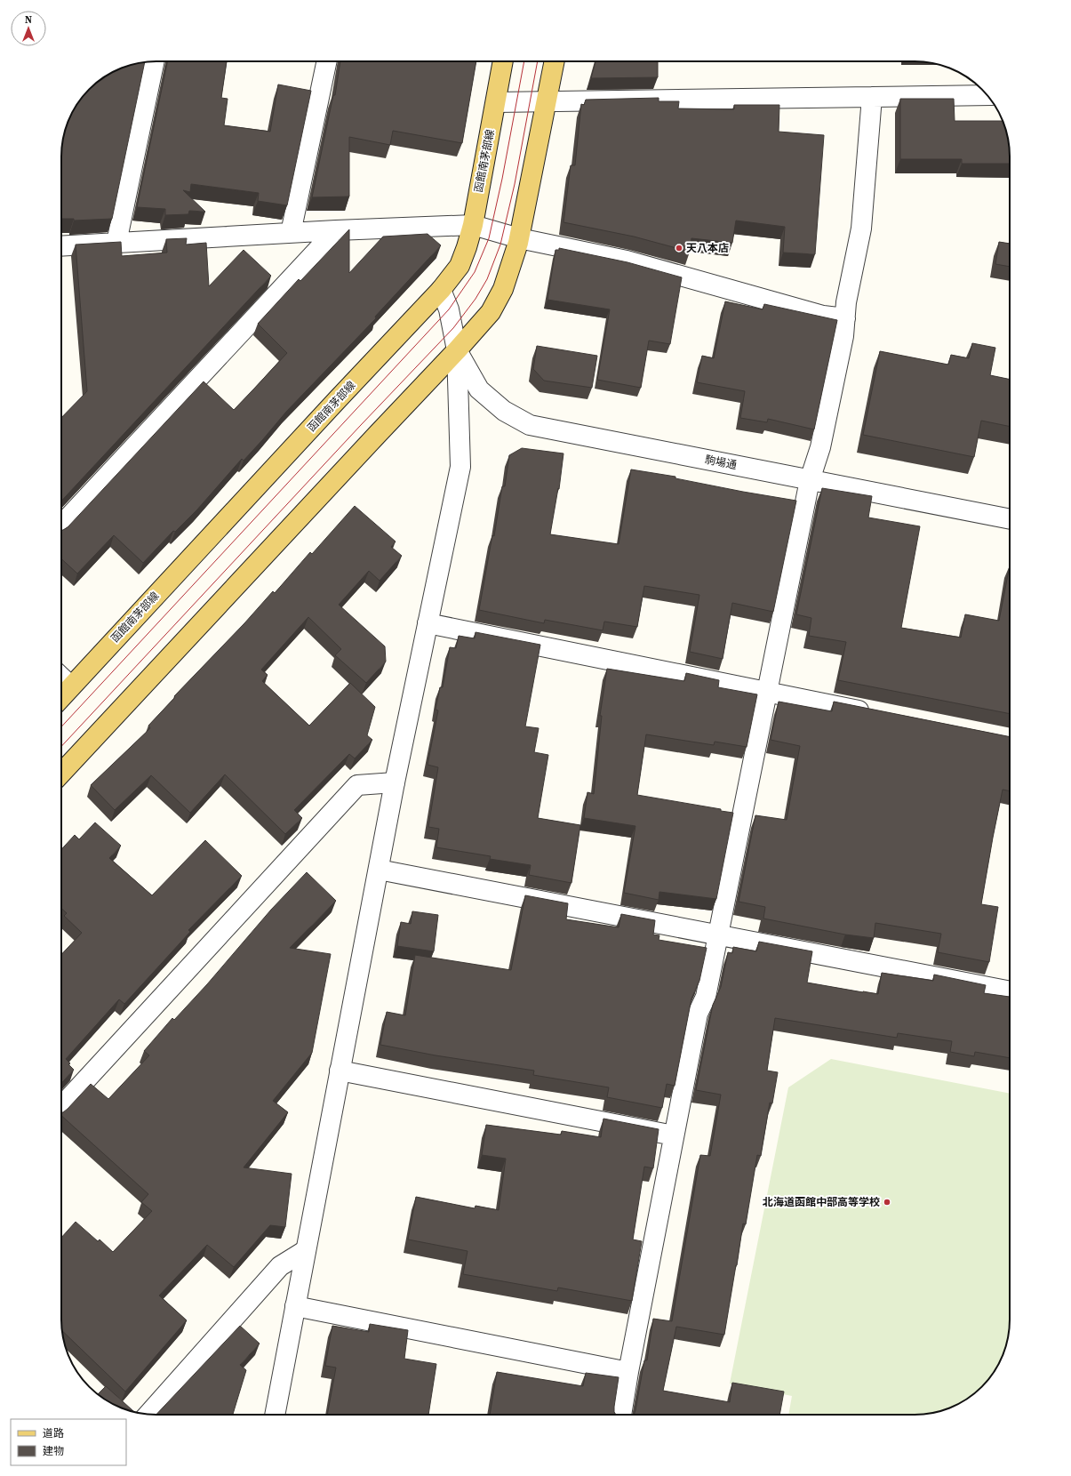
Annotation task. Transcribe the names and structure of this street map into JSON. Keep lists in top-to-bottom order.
{
  "streets": {
    "main road": ["函館南茅部線"],
    "street": ["駒場通"]
  },
  "places": ["天八本店", "北海道函館中部高等学校"],
  "legend": ["道路", "建物"],
  "north": "top"
}
